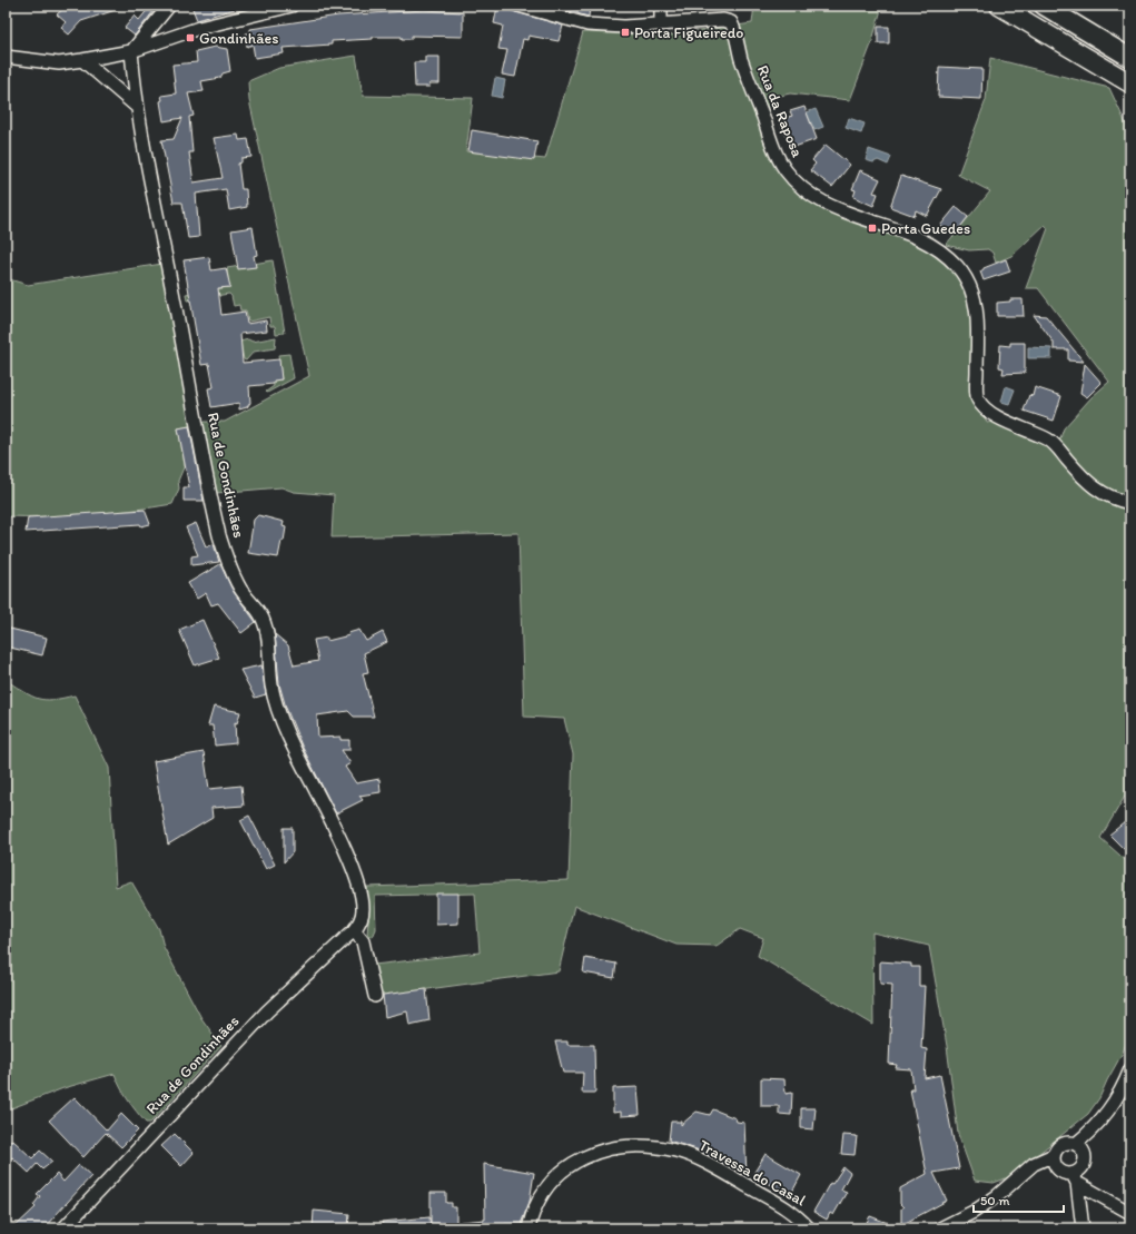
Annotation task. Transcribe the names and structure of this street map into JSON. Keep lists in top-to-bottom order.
{
  "streets": {
    "street": ["Rua da Raposa", "Rua de Gondinhães", "Travessa do Casal"]
  },
  "places": {
    "transit": ["Porta Figueiredo", "Gondinhães", "Porta Guedes"]
  },
  "scale_bar": "50 m"
}
